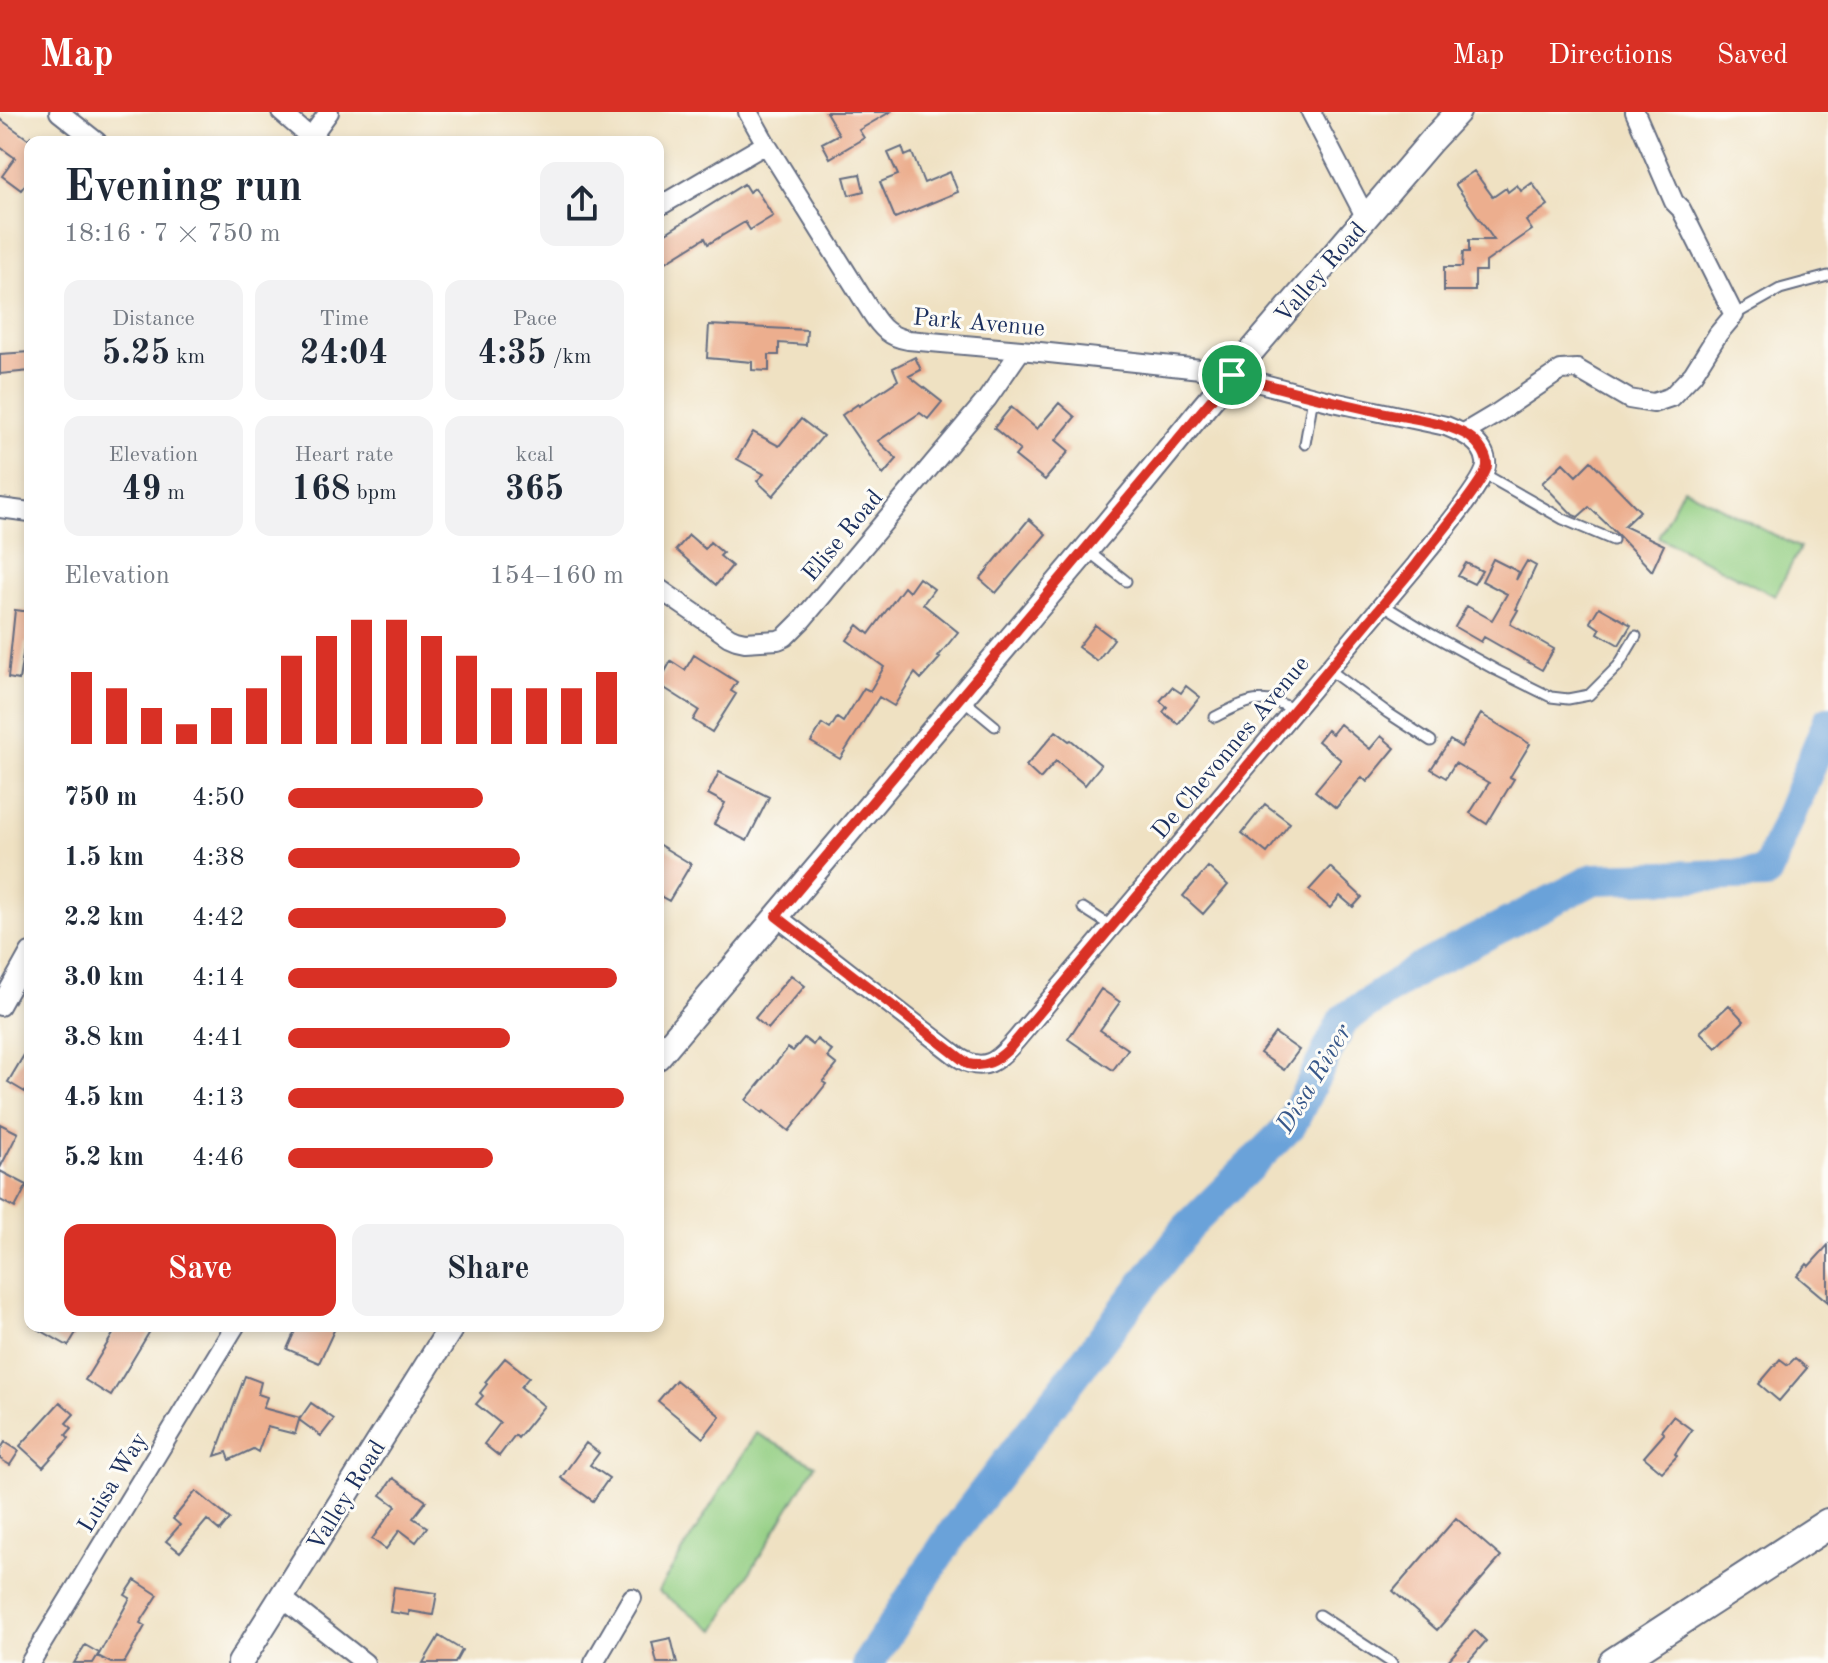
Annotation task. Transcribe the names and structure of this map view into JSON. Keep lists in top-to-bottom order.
{
  "streets": {
    "street": [
      "Valley Road",
      "Park Avenue",
      "Elise Road",
      "De Chevonnes Avenue",
      "Luisa Way"
    ]
  },
  "crossings": [
    ["Valley Road", "Park Avenue"],
    ["Valley Road", "De Chevonnes Avenue"],
    ["Park Avenue", "Elise Road"]
  ],
  "water": ["Disa River"],
  "page": {
    "header": "Map",
    "nav": ["Map", "Directions", "Saved"],
    "heading": ["Evening run", "18:16 · 7 × 750 m"],
    "stats": [
      ["Distance", "5.25 km"],
      ["Time", "24:04"],
      ["Pace", "4:35 /km"],
      ["Elevation", "49 m"],
      ["Heart rate", "168 bpm"],
      ["kcal", "365"]
    ],
    "chart": ["Elevation", "154–160 m"],
    "list": [
      {
        "name": "750 m",
        "note": "4:50"
      },
      {
        "name": "1.5 km",
        "note": "4:38"
      },
      {
        "name": "2.2 km",
        "note": "4:42"
      },
      {
        "name": "3.0 km",
        "note": "4:14"
      },
      {
        "name": "3.8 km",
        "note": "4:41"
      },
      {
        "name": "4.5 km",
        "note": "4:13"
      },
      {
        "name": "5.2 km",
        "note": "4:46"
      }
    ],
    "buttons": ["Save", "Share"]
  }
}
